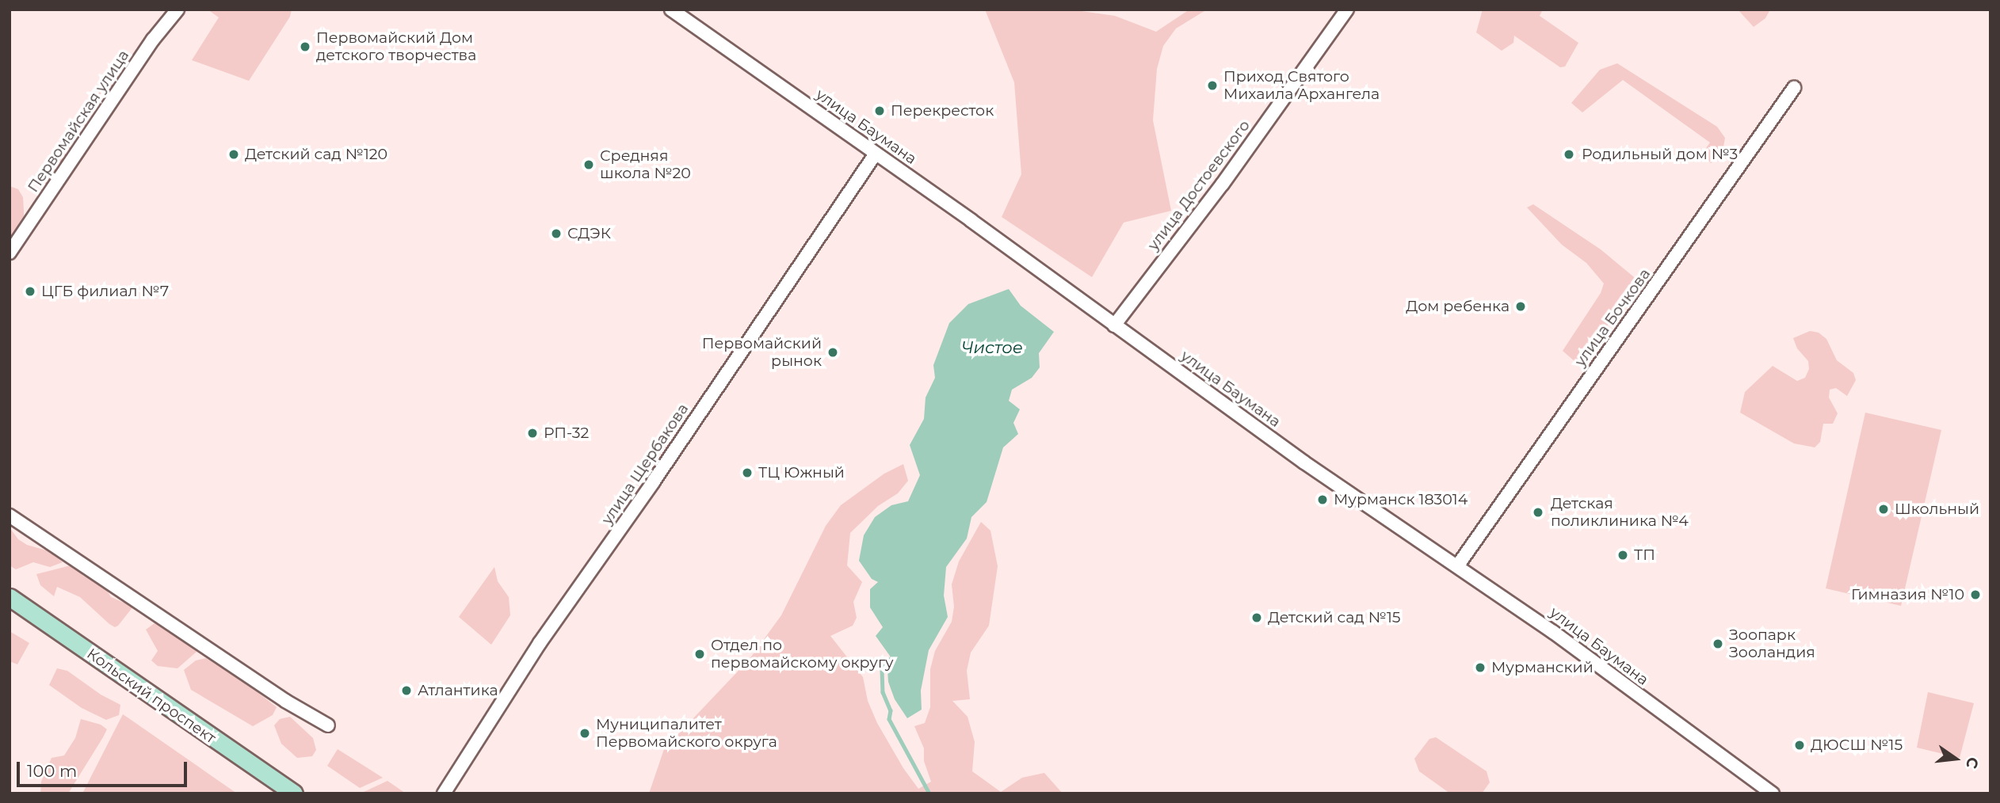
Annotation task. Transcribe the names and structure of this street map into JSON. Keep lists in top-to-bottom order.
{
  "streets": {
    "main road": ["Кольский проспект"],
    "street": [
      "Первомайская улица",
      "улица Баумана",
      "улица Достоевского",
      "улица Бочкова",
      "улица Щербакова"
    ]
  },
  "crossings": [
    ["улица Баумана", "улица Достоевского"],
    ["улица Баумана", "улица Бочкова"],
    ["улица Баумана", "улица Щербакова"]
  ],
  "water": ["Чистое"],
  "places": [
    "Первомайский Дом детского творчества",
    "Приход Святого Михаила Архангела",
    "Перекресток",
    "Детский сад №120",
    "Родильный дом №3",
    "Средняя школа №20",
    "СДЭК",
    "ЦГБ филиал №7",
    "Дом ребенка",
    "Первомайский рынок",
    "РП-32",
    "ТЦ Южный",
    "Мурманск 183014",
    "Школьный",
    "Детская поликлиника №4",
    "ТП",
    "Гимназия №10",
    "Детский сад №15",
    "Зоопарк Зооландия",
    "Отдел по первомайскому округу",
    "Мурманский",
    "Атлантика",
    "Муниципалитет Первомайского округа",
    "ДЮСШ №15"
  ],
  "scale_bar": "100 m",
  "north": "right"
}
